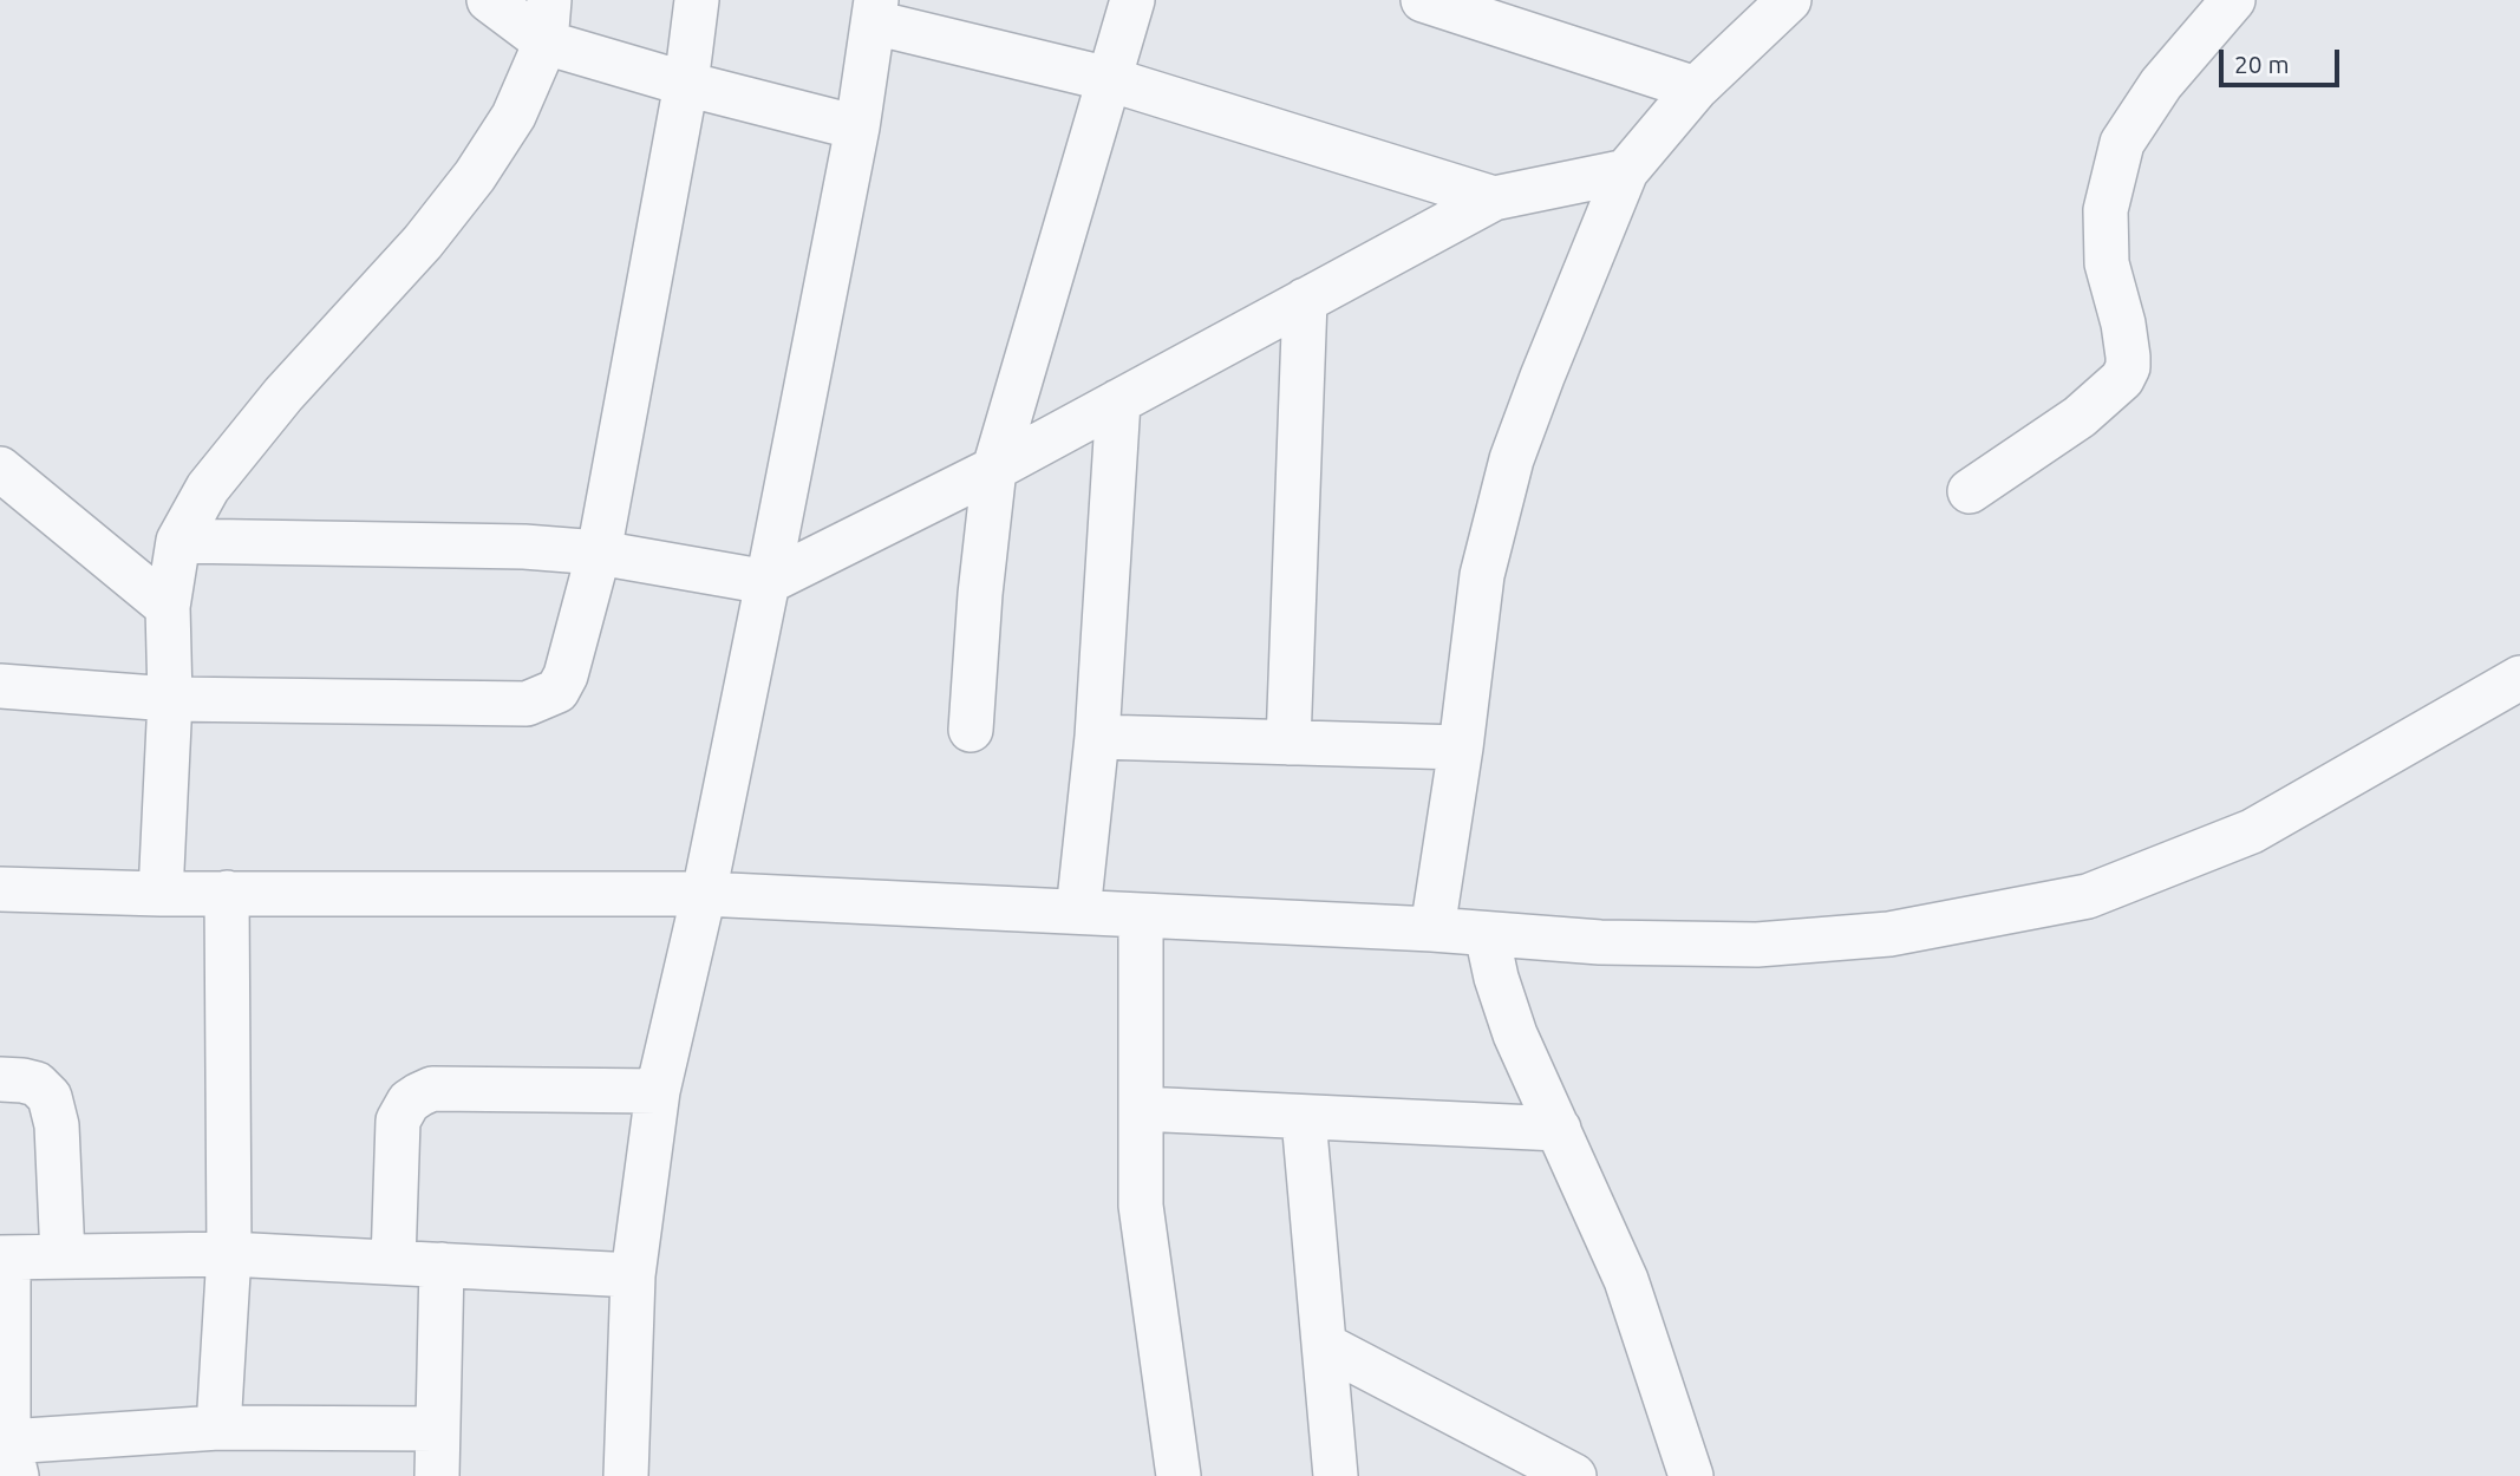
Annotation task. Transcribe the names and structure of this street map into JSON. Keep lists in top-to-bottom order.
{
  "scale_bar": "20 m"
}
